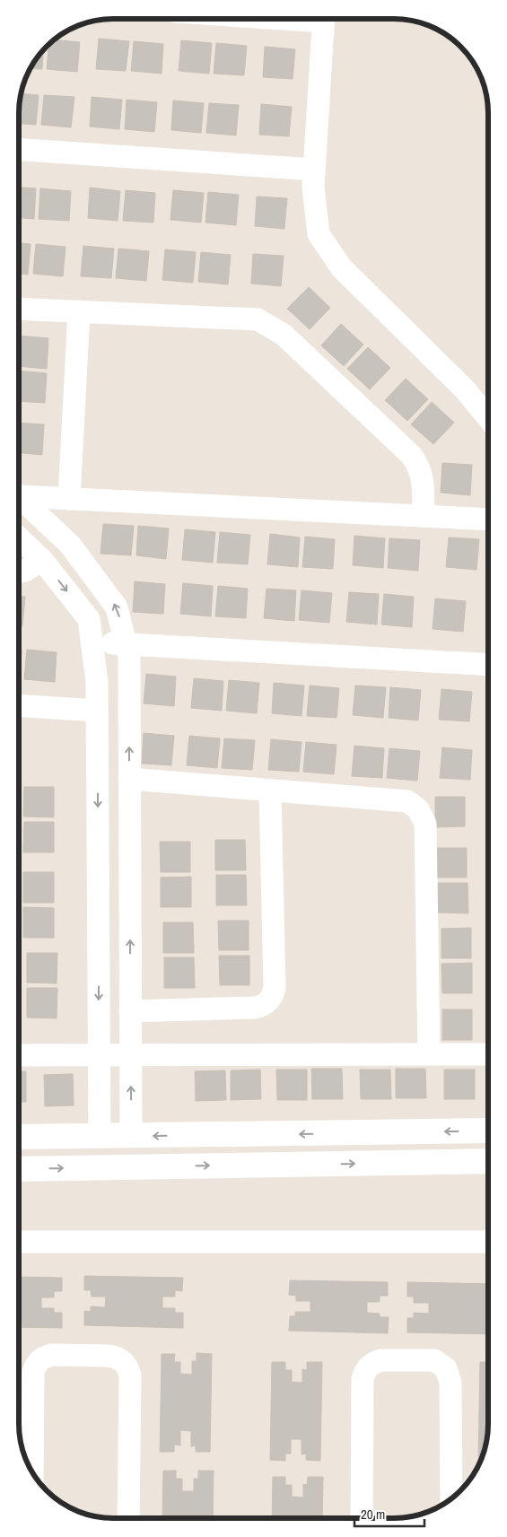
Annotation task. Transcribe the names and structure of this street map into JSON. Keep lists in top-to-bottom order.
{
  "scale_bar": "20 m"
}
